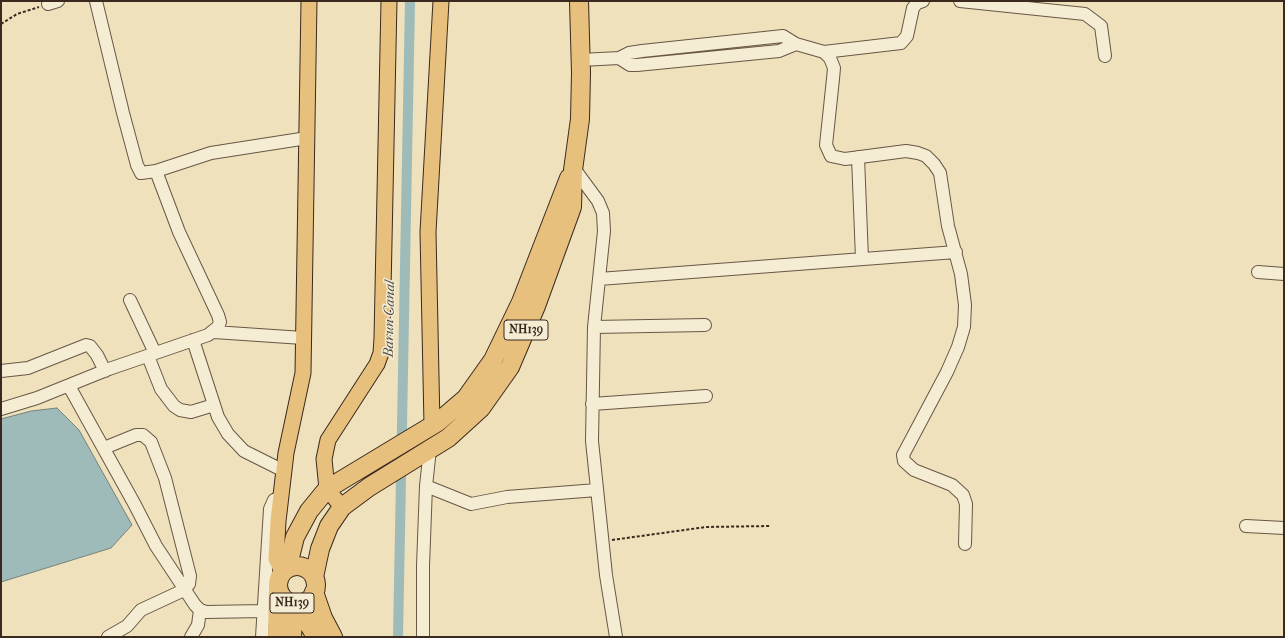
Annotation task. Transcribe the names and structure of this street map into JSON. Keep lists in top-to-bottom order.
{
  "streets": {
    "highway": ["NH139"]
  },
  "water": ["Barun Canal"]
}
